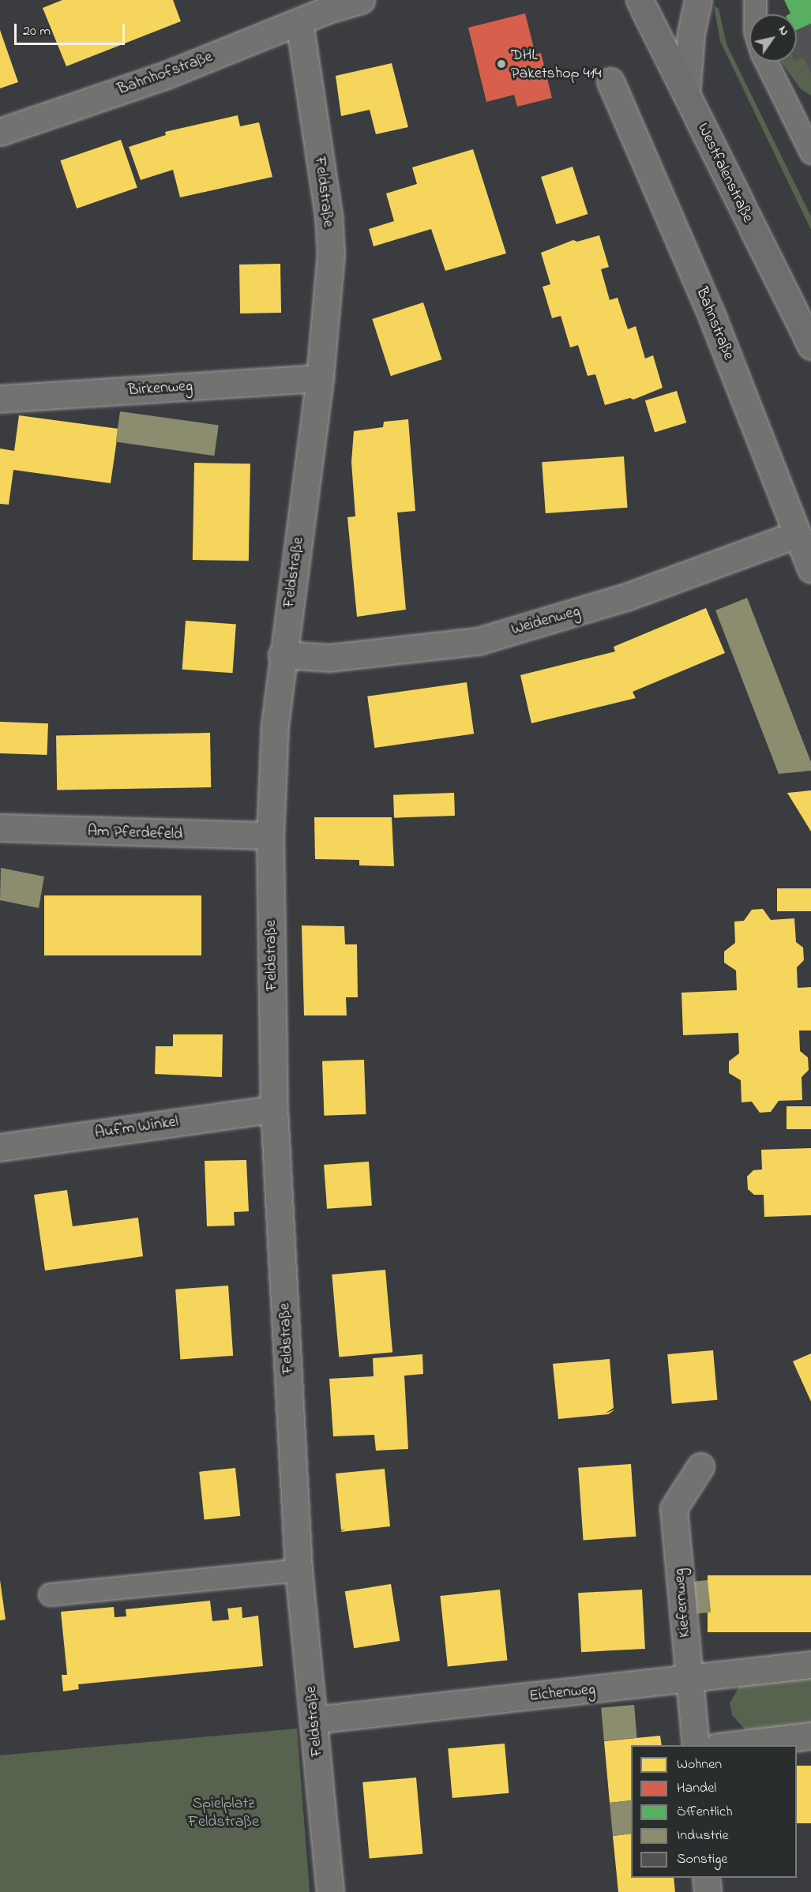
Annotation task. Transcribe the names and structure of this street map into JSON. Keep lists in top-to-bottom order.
{
  "streets": {
    "main road": ["Westfalenstraße"],
    "street": [
      "Bahnhofstraße",
      "Feldstraße",
      "Bahnstraße",
      "Birkenweg",
      "Weidenweg",
      "Am Pferdefeld",
      "Auf'm Winkel",
      "Kiefernweg",
      "Eichenweg"
    ]
  },
  "crossings": [
    ["Bahnhofstraße", "Feldstraße"],
    ["Feldstraße", "Birkenweg"],
    ["Feldstraße", "Weidenweg"],
    ["Feldstraße", "Am Pferdefeld"],
    ["Feldstraße", "Auf'm Winkel"],
    ["Feldstraße", "Eichenweg"],
    ["Bahnstraße", "Weidenweg"],
    ["Kiefernweg", "Eichenweg"]
  ],
  "parks": ["Spielplatz Feldstraße"],
  "places": ["DHL Paketshop 414"],
  "legend": [
    "Wohnen",
    "Handel",
    "Öffentlich",
    "Industrie",
    "Sonstige"
  ],
  "scale_bar": "20 m",
  "north": "top right"
}
